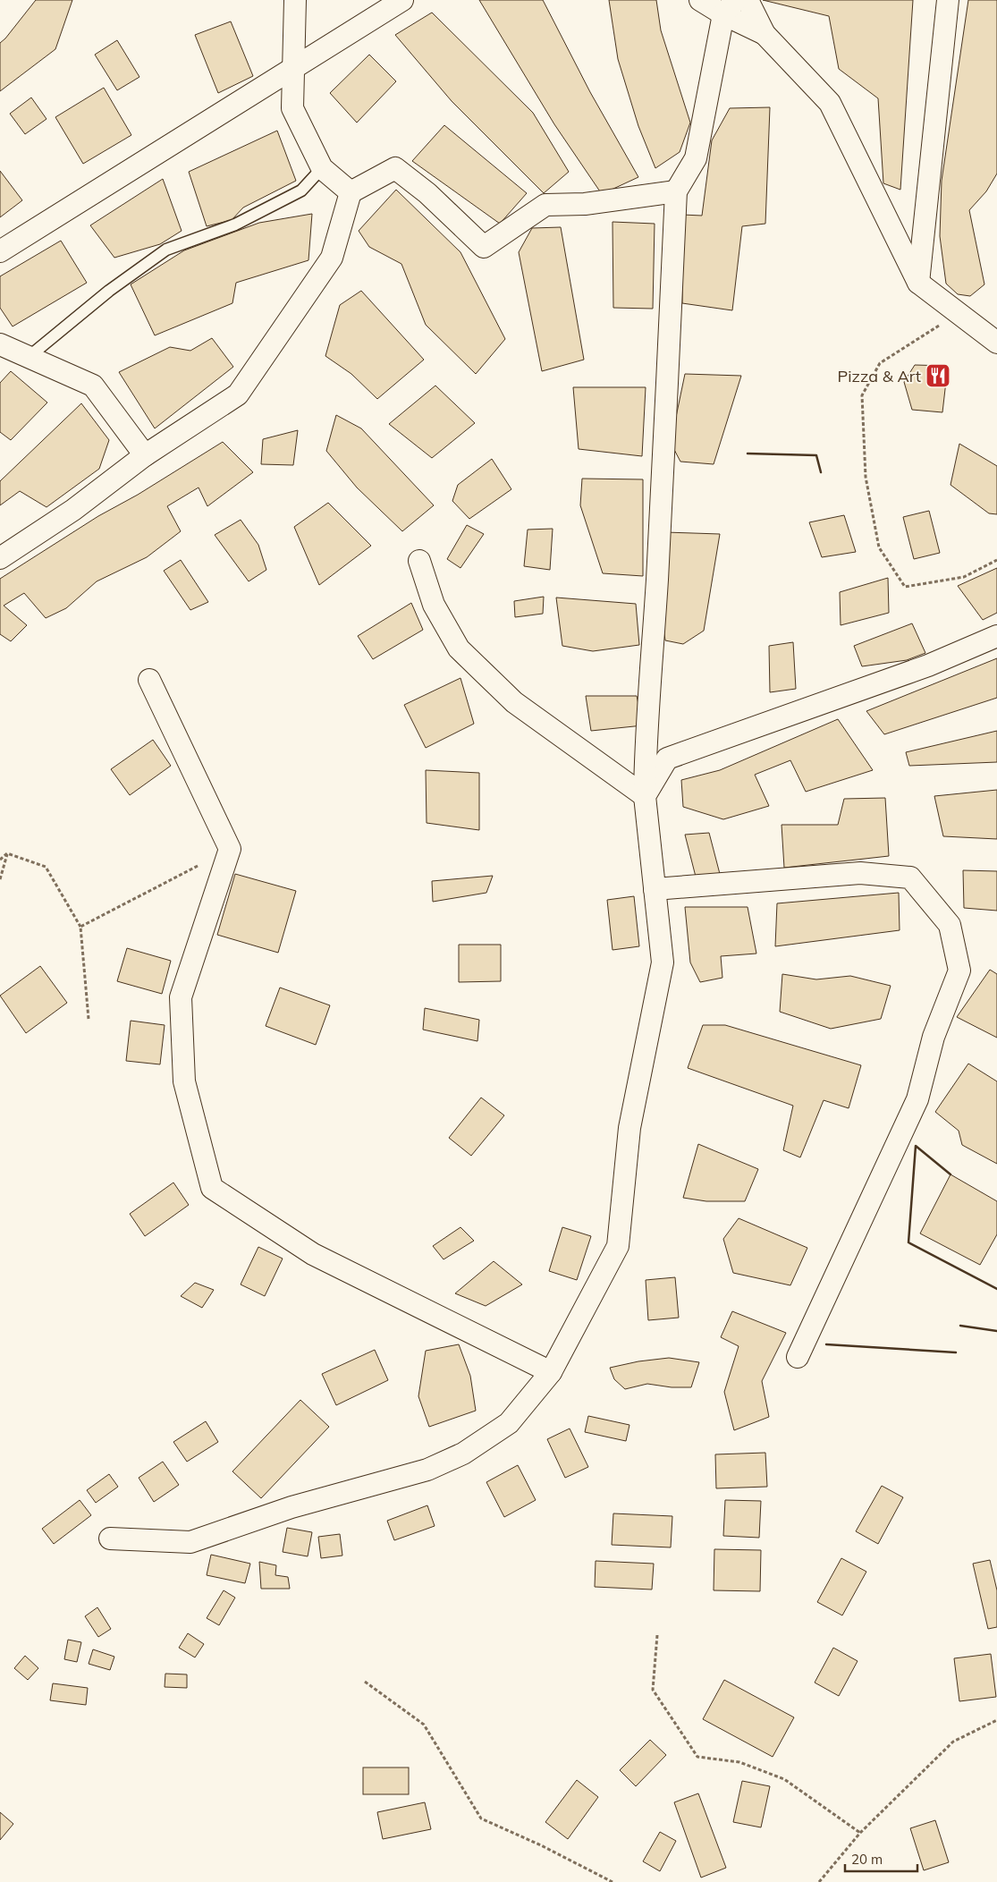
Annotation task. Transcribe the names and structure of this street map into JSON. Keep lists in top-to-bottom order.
{
  "places": {
    "restaurant": ["Pizza & Art"]
  },
  "scale_bar": "20 m"
}
